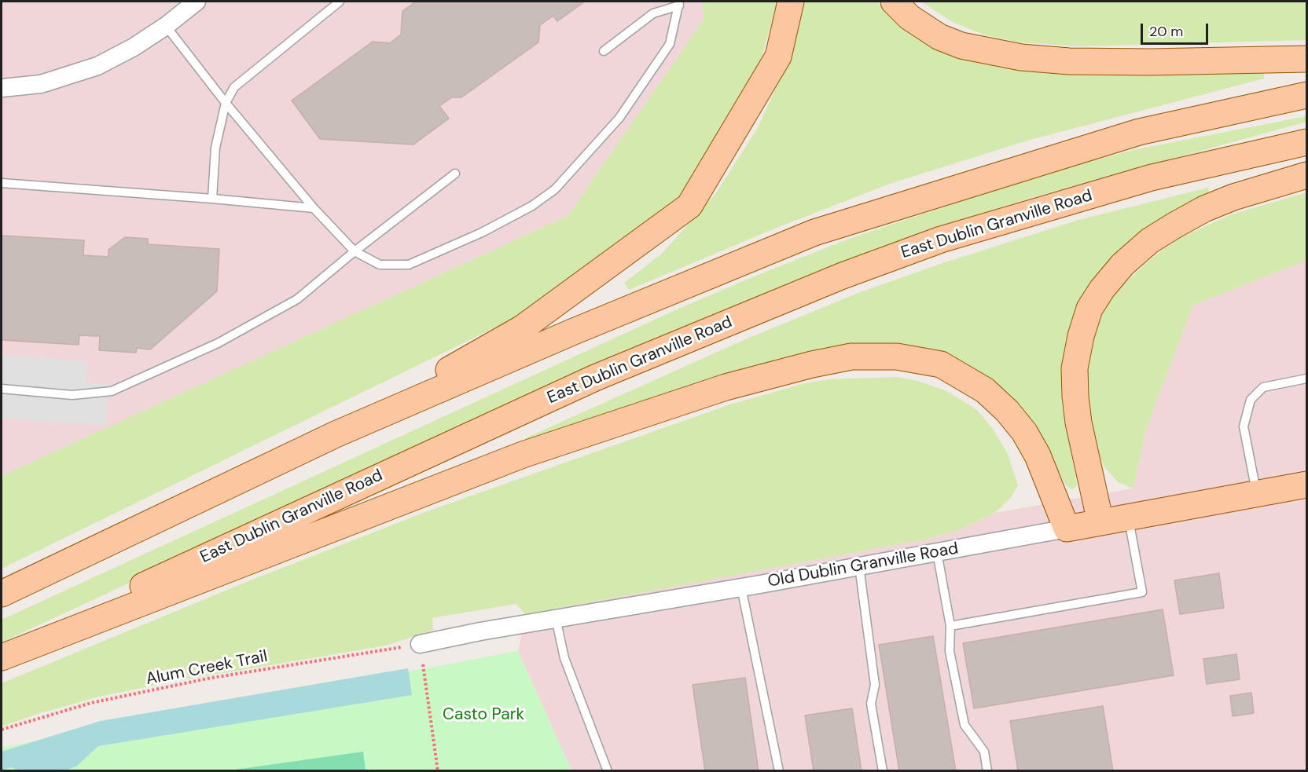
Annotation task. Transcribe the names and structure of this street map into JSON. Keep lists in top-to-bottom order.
{
  "streets": {
    "main road": ["East Dublin Granville Road", "Old Dublin Granville Road"],
    "path": ["Alum Creek Trail"]
  },
  "crossings": [
    ["Old Dublin Granville Road", "Alum Creek Trail"]
  ],
  "parks": ["Casto Park"],
  "scale_bar": "20 m"
}
